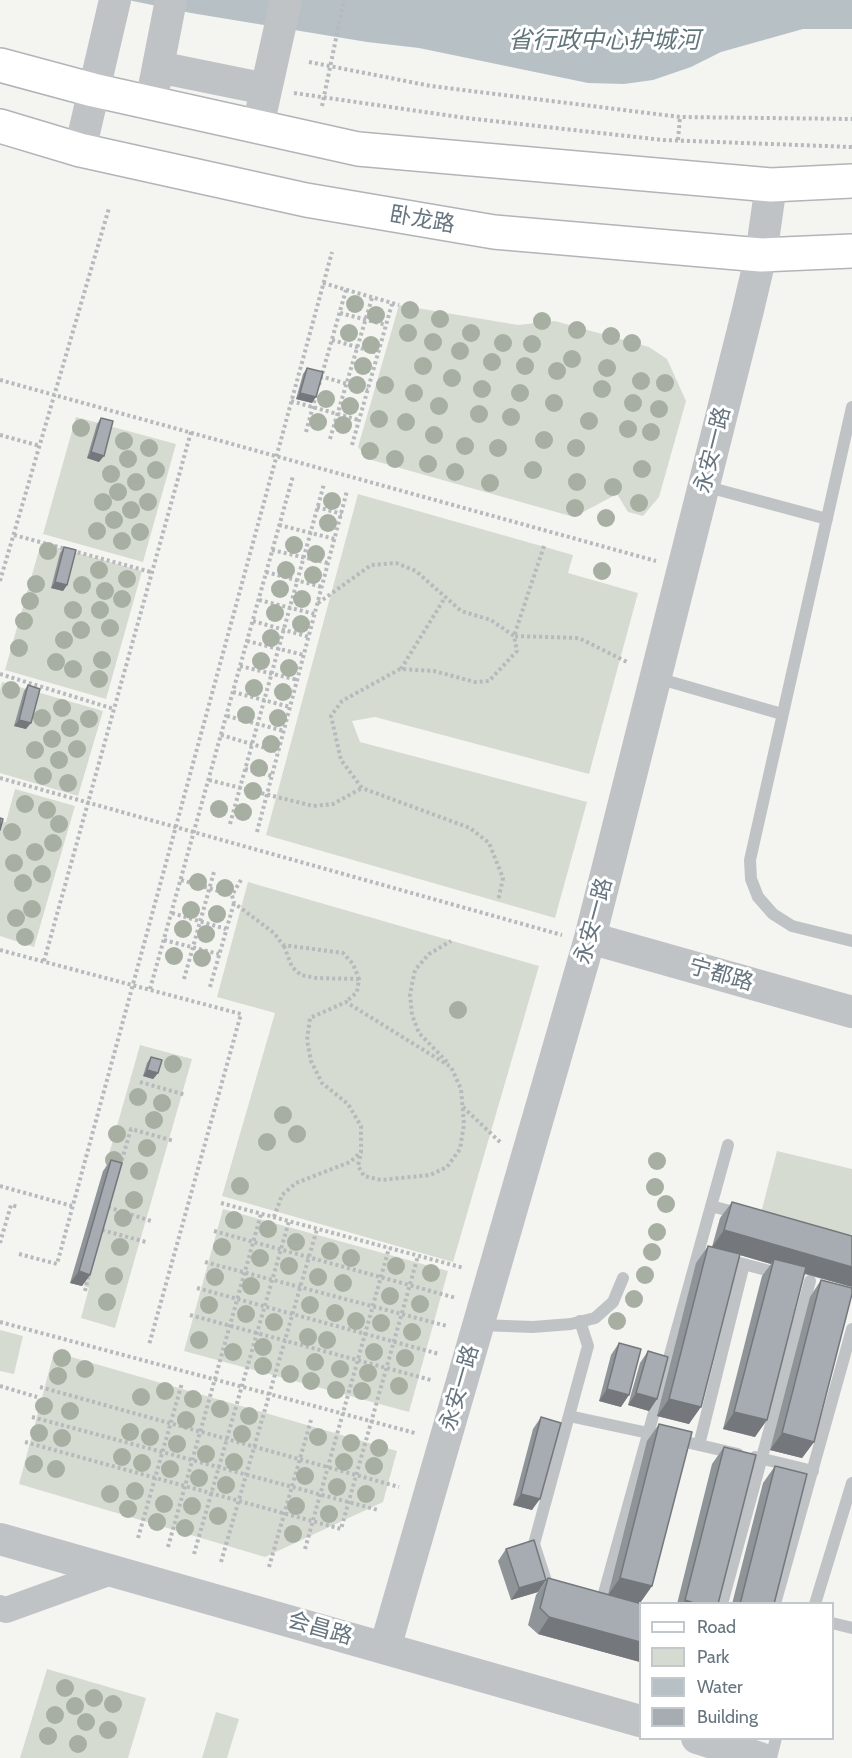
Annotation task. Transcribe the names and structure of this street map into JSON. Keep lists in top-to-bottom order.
{
  "streets": {
    "main road": ["卧龙路"],
    "street": ["永安一路", "宁都路", "会昌路"]
  },
  "crossings": [
    ["卧龙路", "永安一路"],
    ["永安一路", "宁都路"],
    ["永安一路", "会昌路"]
  ],
  "water": ["省行政中心护城河"],
  "legend": [
    "Road",
    "Park",
    "Water",
    "Building"
  ]
}
